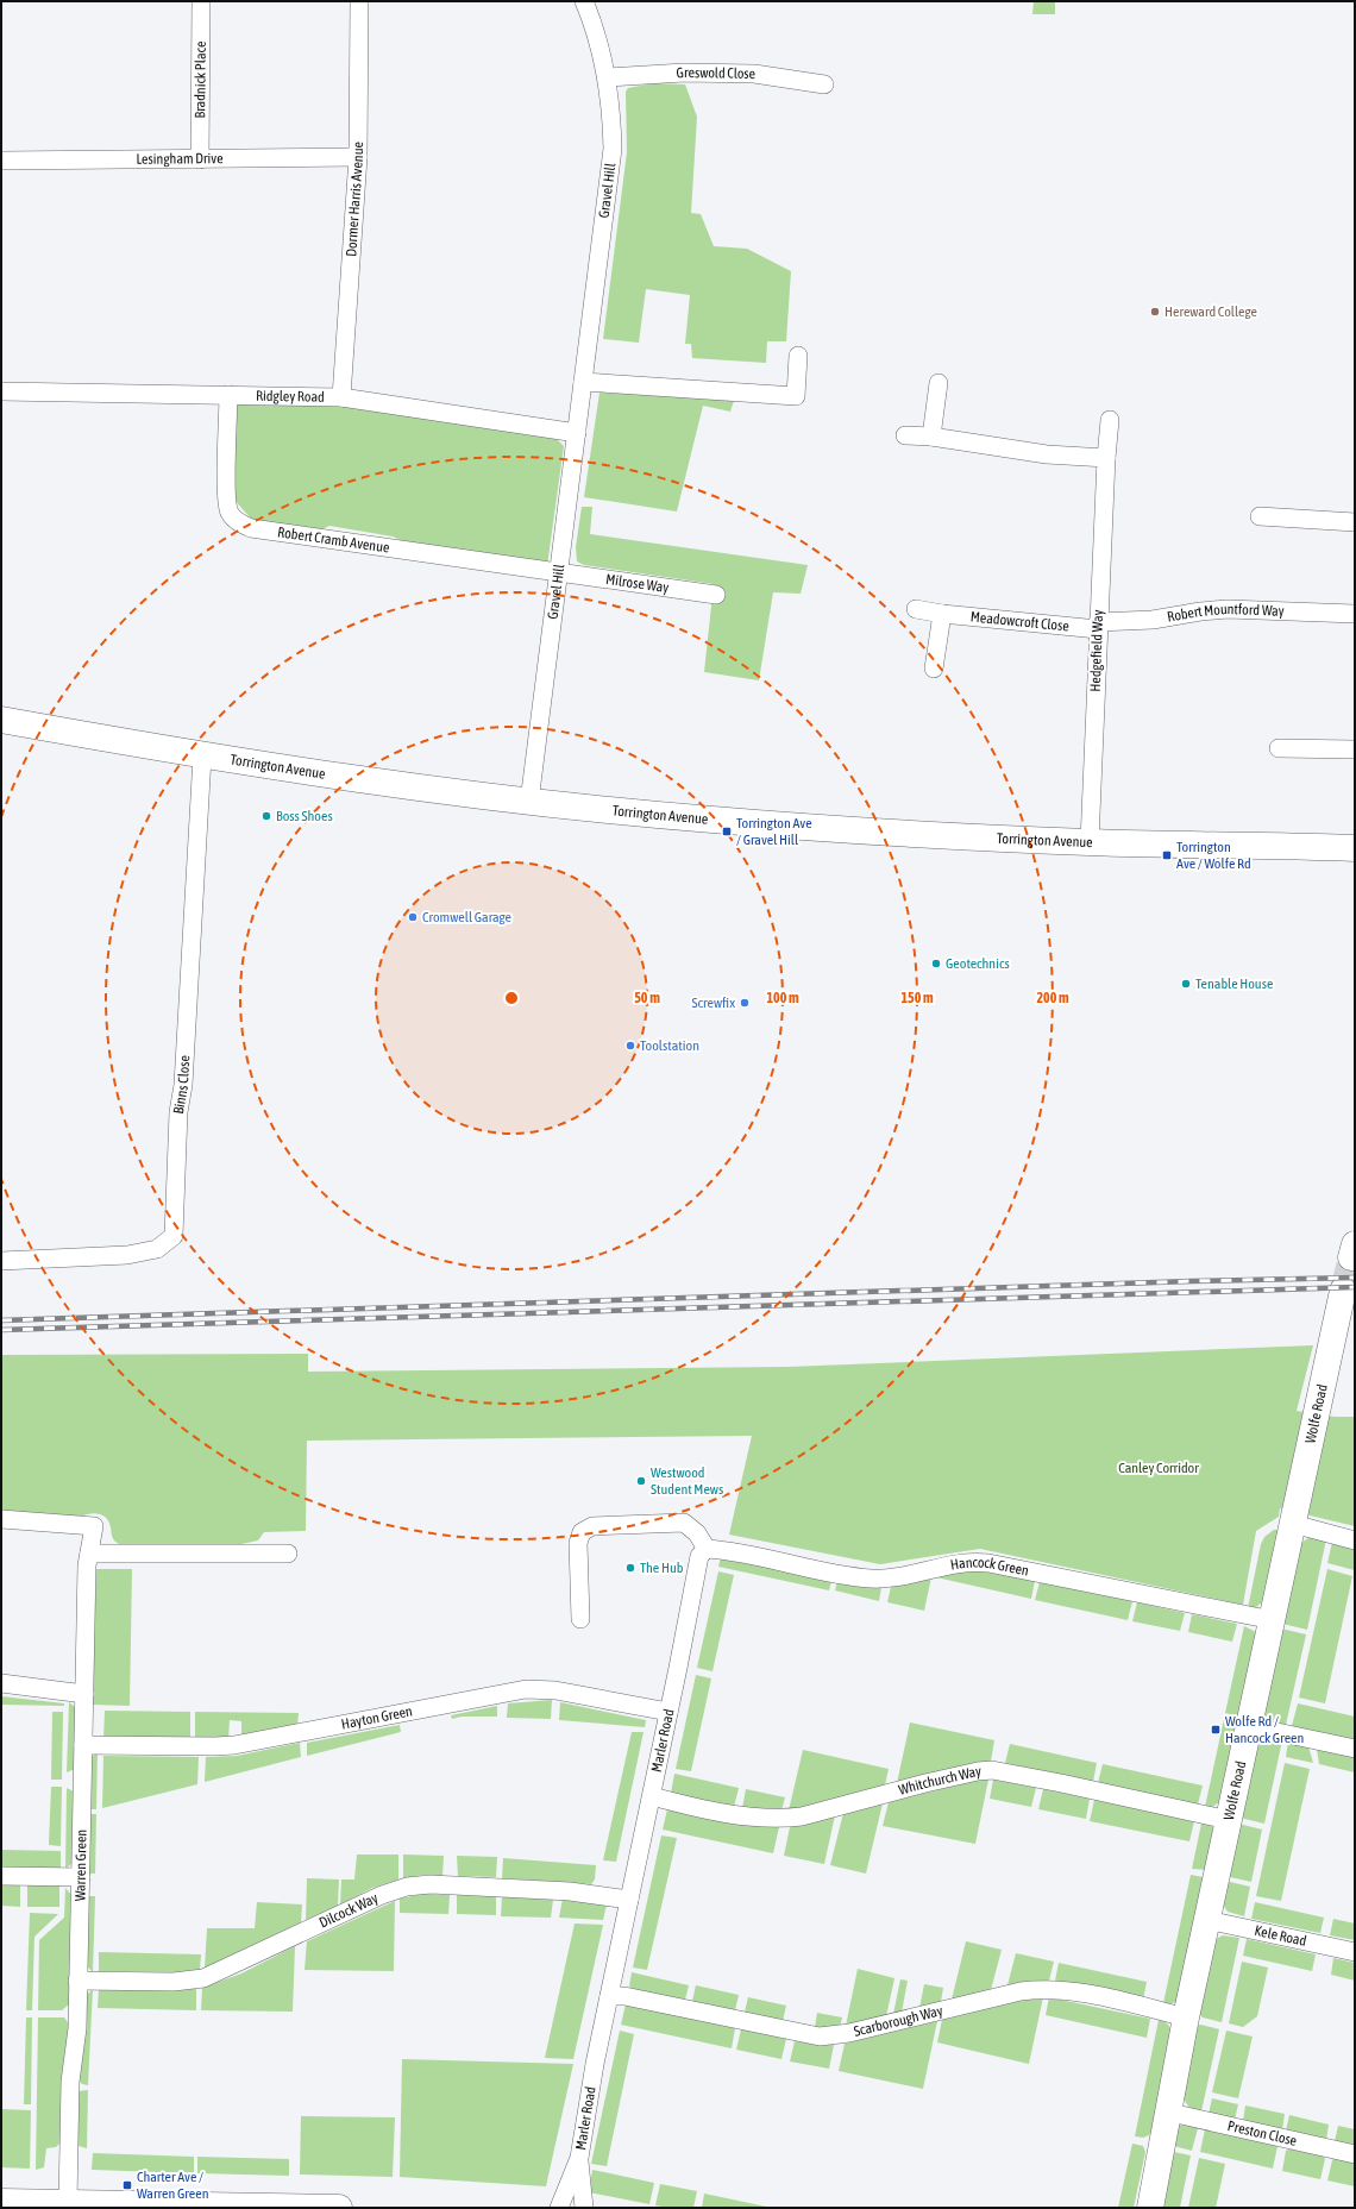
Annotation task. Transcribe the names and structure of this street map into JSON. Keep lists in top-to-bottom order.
{
  "streets": {
    "street": [
      "Greswold Close",
      "Bradnick Place",
      "Lesingham Drive",
      "Gravel Hill",
      "Dormer Harris Avenue",
      "Ridgley Road",
      "Robert Cramb Avenue",
      "Milrose Way",
      "Robert Mountford Way",
      "Meadowcroft Close",
      "Hedgefield Way",
      "Torrington Avenue",
      "Binns Close",
      "Wolfe Road",
      "Hancock Green",
      "Hayton Green",
      "Marler Road",
      "Whitchurch Way",
      "Warren Green",
      "Dilcock Way",
      "Kele Road",
      "Scarborough Way",
      "Preston Close"
    ]
  },
  "crossings": [
    ["Greswold Close", "Gravel Hill"],
    ["Bradnick Place", "Lesingham Drive"],
    ["Lesingham Drive", "Dormer Harris Avenue"],
    ["Gravel Hill", "Ridgley Road"],
    ["Gravel Hill", "Robert Cramb Avenue"],
    ["Gravel Hill", "Milrose Way"],
    ["Gravel Hill", "Torrington Avenue"],
    ["Dormer Harris Avenue", "Ridgley Road"],
    ["Ridgley Road", "Robert Cramb Avenue"],
    ["Robert Cramb Avenue", "Milrose Way"],
    ["Robert Mountford Way", "Meadowcroft Close"],
    ["Robert Mountford Way", "Hedgefield Way"],
    ["Meadowcroft Close", "Hedgefield Way"],
    ["Hedgefield Way", "Torrington Avenue"],
    ["Torrington Avenue", "Binns Close"],
    ["Wolfe Road", "Hancock Green"],
    ["Wolfe Road", "Whitchurch Way"],
    ["Wolfe Road", "Kele Road"],
    ["Wolfe Road", "Scarborough Way"],
    ["Wolfe Road", "Preston Close"],
    ["Hancock Green", "Marler Road"],
    ["Hayton Green", "Marler Road"],
    ["Hayton Green", "Warren Green"],
    ["Marler Road", "Whitchurch Way"],
    ["Marler Road", "Dilcock Way"],
    ["Marler Road", "Scarborough Way"],
    ["Warren Green", "Dilcock Way"]
  ],
  "parks": ["Canley Corridor"],
  "places": {
    "other": [
      "Hereward College",
      "Boss Shoes",
      "Cromwell Garage",
      "Geotechnics",
      "Tenable House",
      "Screwfix",
      "Toolstation",
      "Westwood Student Mews",
      "The Hub"
    ],
    "transit": [
      "Torrington Ave / Gravel Hill",
      "Torrington Ave / Wolfe Rd",
      "Wolfe Rd / Hancock Green",
      "Charter Ave / Warren Green"
    ]
  },
  "rings": [
    "50 m",
    "100 m",
    "150 m",
    "200 m"
  ]
}
